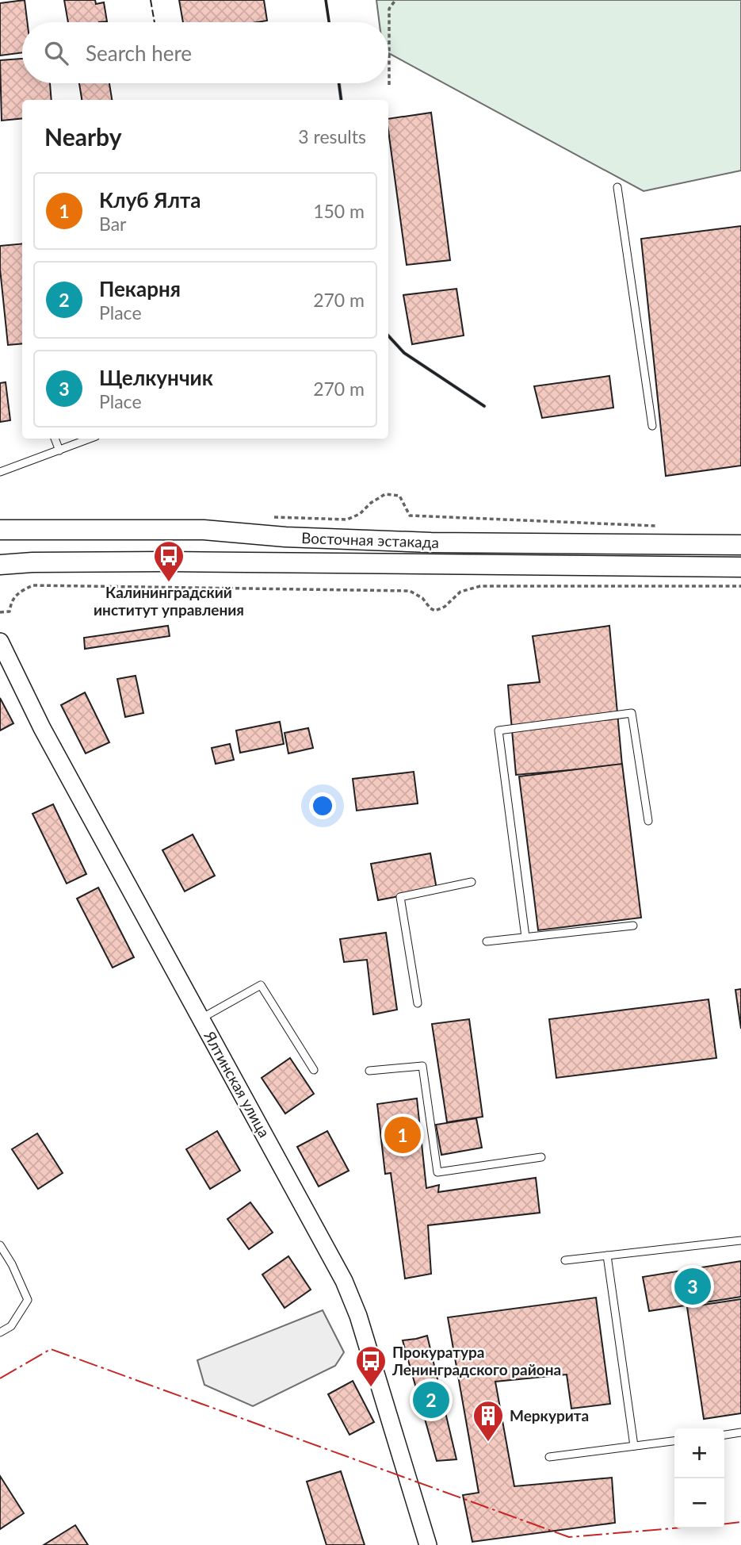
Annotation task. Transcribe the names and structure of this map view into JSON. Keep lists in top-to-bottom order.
{
  "streets": {
    "main road": ["Восточная эстакада"],
    "street": ["Ялтинская улица"]
  },
  "places": {
    "bus stop": ["Калининградский институт управления", "Прокуратура Ленинградского района"],
    "building": ["Меркурита"]
  },
  "page": {
    "search": "Search here",
    "heading": ["Nearby", "3 results"],
    "list": [
      {
        "mark": "1",
        "name": "Клуб Ялта",
        "note": "Bar",
        "value": "150 m"
      },
      {
        "mark": "2",
        "name": "Пекарня",
        "note": "Place",
        "value": "270 m"
      },
      {
        "mark": "3",
        "name": "Щелкунчик",
        "note": "Place",
        "value": "270 m"
      }
    ],
    "pins": ["1", "3", "2"],
    "map_buttons": ["+", "−"]
  }
}
